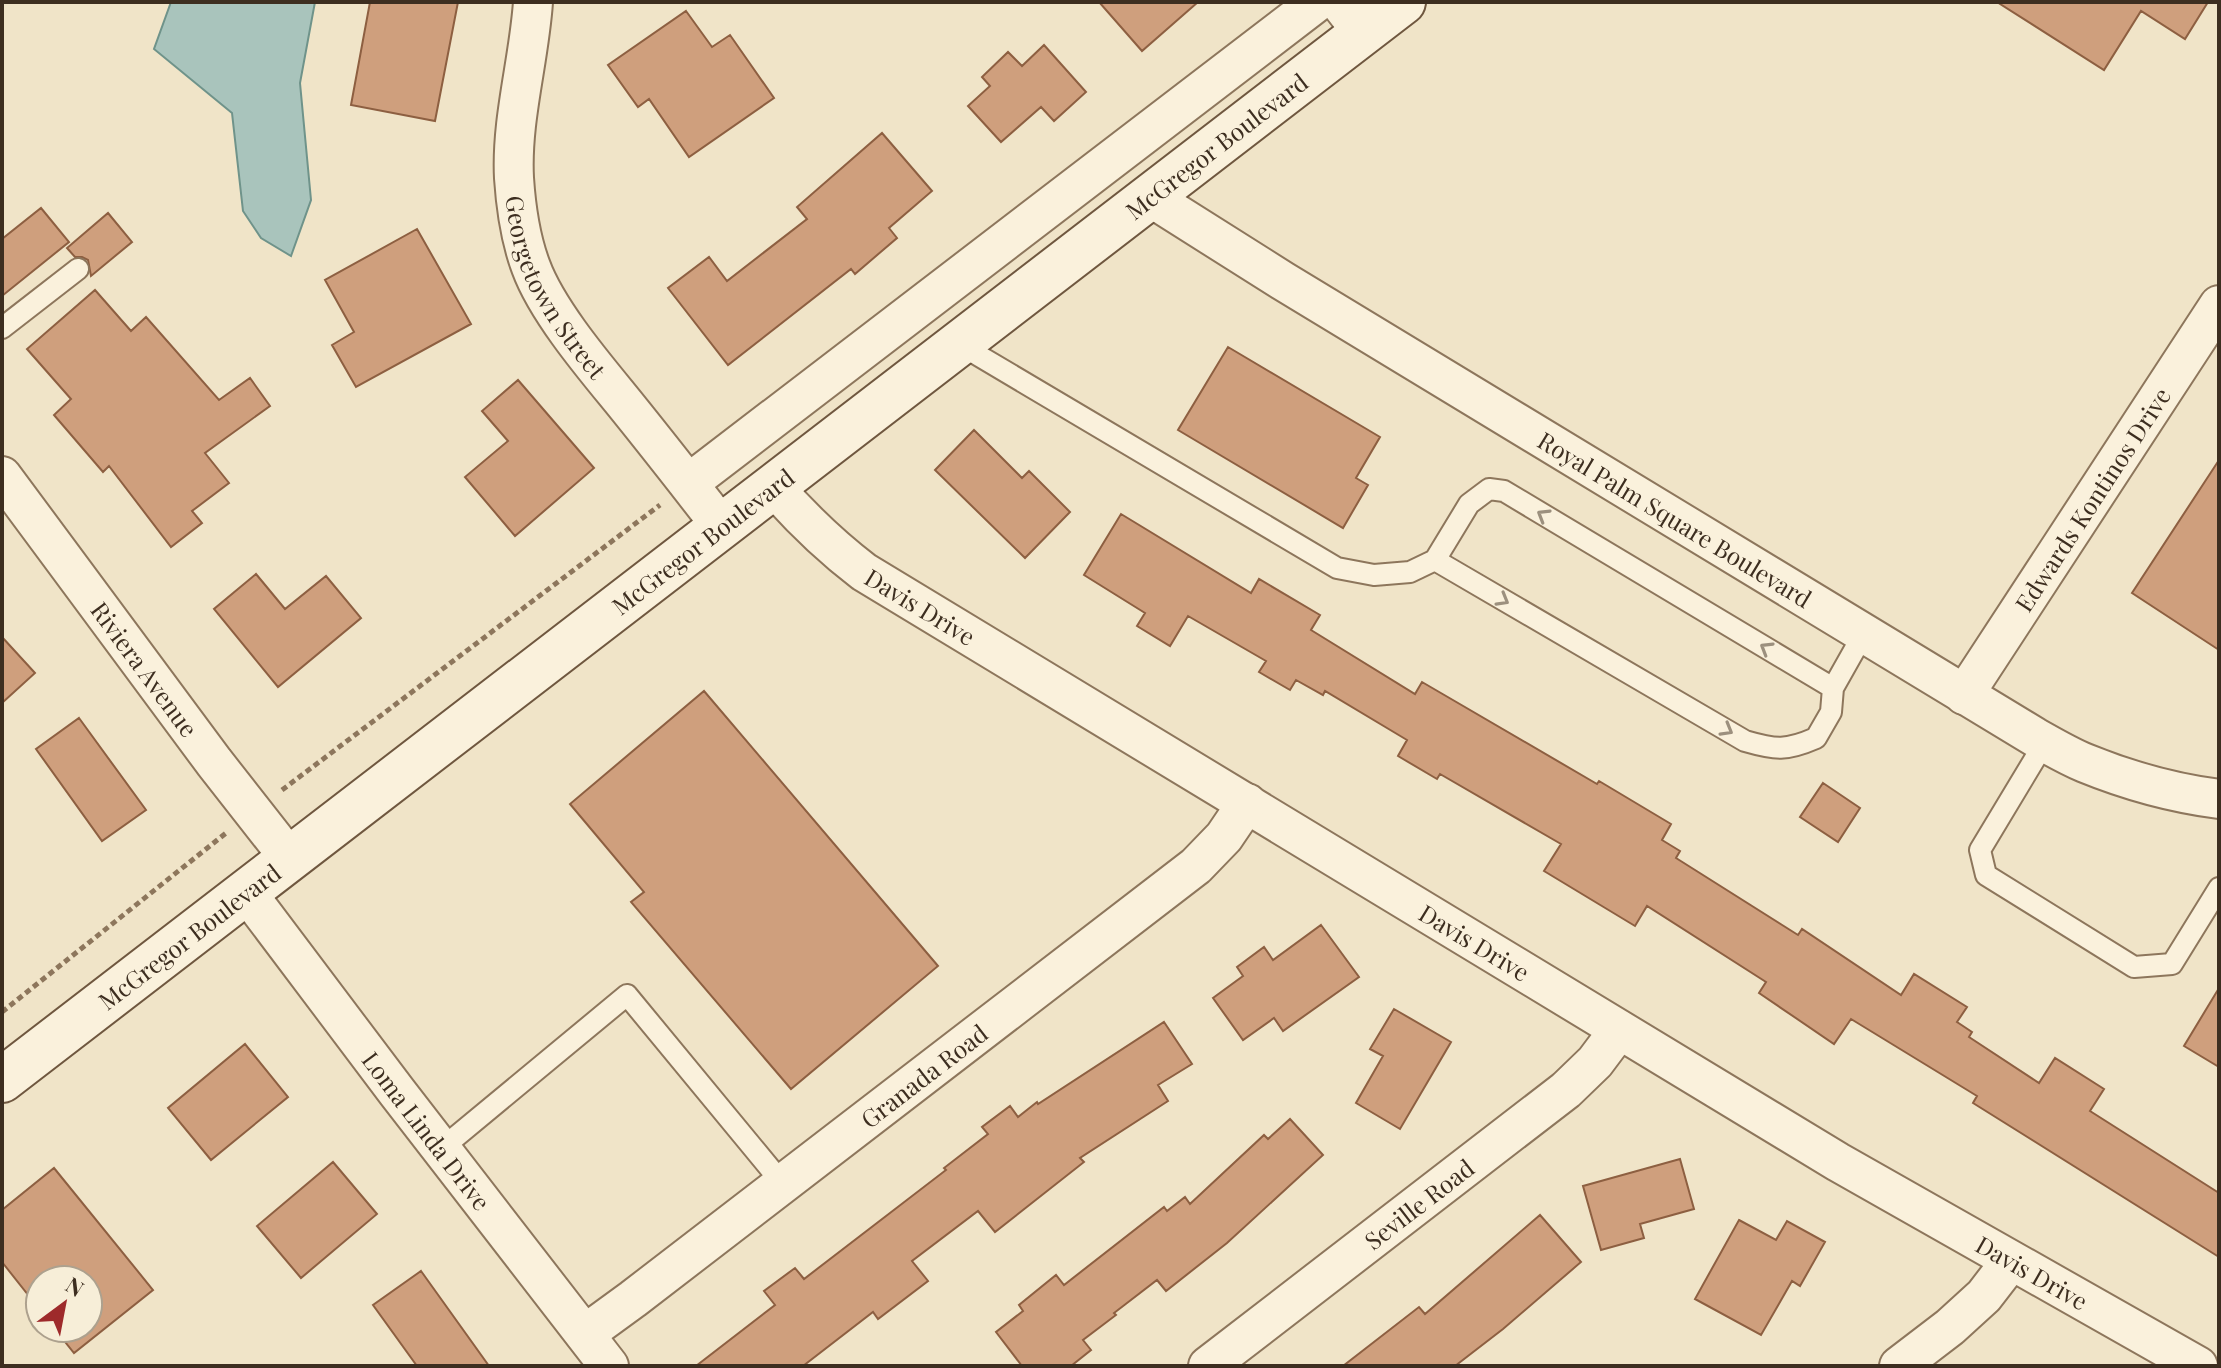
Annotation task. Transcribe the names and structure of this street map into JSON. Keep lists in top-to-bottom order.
{
  "streets": {
    "main road": ["McGregor Boulevard"],
    "street": [
      "Georgetown Street",
      "Edwards Kontinos Drive",
      "Royal Palm Square Boulevard",
      "Davis Drive",
      "Riviera Avenue",
      "Granada Road",
      "Loma Linda Drive",
      "Seville Road"
    ]
  },
  "crossings": [
    ["McGregor Boulevard", "Georgetown Street"],
    ["McGregor Boulevard", "Royal Palm Square Boulevard"],
    ["McGregor Boulevard", "Davis Drive"],
    ["McGregor Boulevard", "Riviera Avenue"],
    ["McGregor Boulevard", "Loma Linda Drive"],
    ["Edwards Kontinos Drive", "Royal Palm Square Boulevard"],
    ["Davis Drive", "Granada Road"],
    ["Davis Drive", "Seville Road"],
    ["Granada Road", "Loma Linda Drive"]
  ],
  "north": "top right"
}
